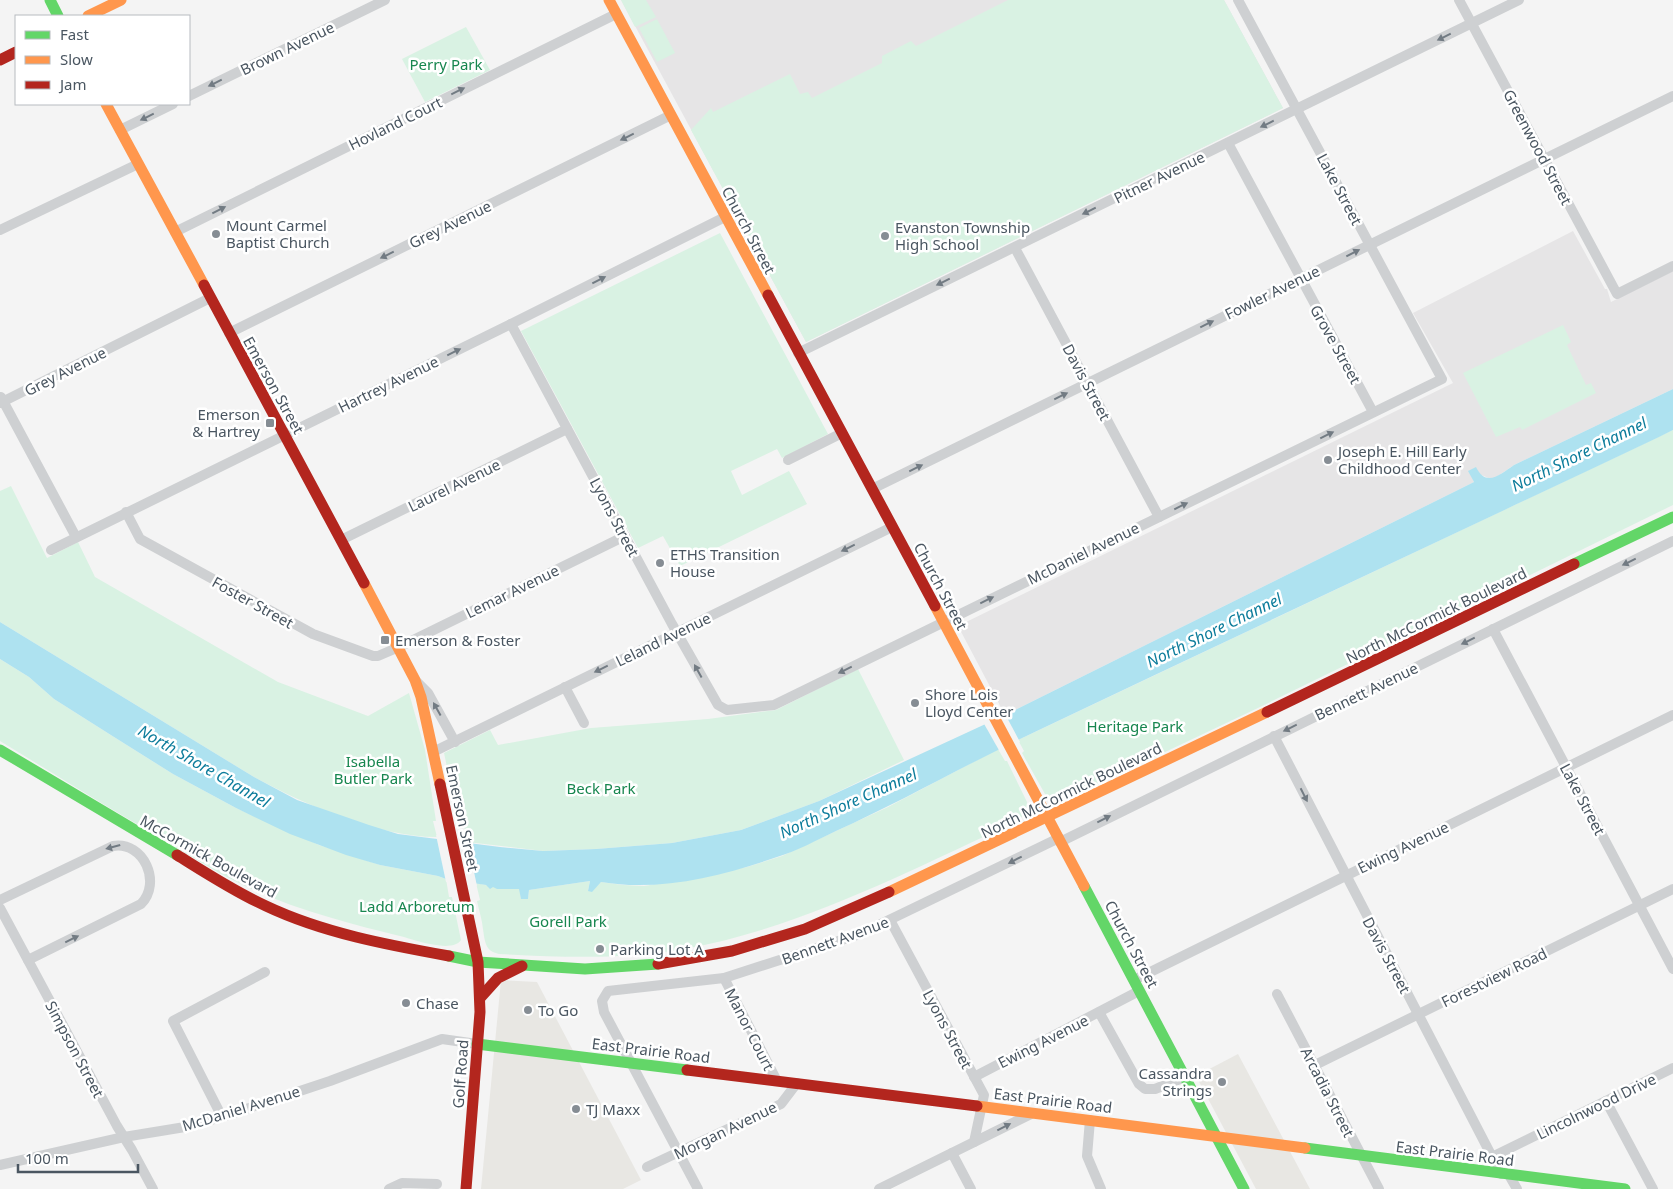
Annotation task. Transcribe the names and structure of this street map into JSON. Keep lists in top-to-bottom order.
{
  "streets": {
    "main road": [
      "Church Street",
      "Emerson Street",
      "North McCormick Boulevard",
      "McCormick Boulevard",
      "East Prairie Road",
      "Golf Road"
    ],
    "street": [
      "Brown Avenue",
      "Hovland Court",
      "Greenwood Street",
      "Pitner Avenue",
      "Lake Street",
      "Grey Avenue",
      "Fowler Avenue",
      "Grove Street",
      "Davis Street",
      "Hartrey Avenue",
      "Laurel Avenue",
      "Lyons Street",
      "McDaniel Avenue",
      "Lemar Avenue",
      "Foster Street",
      "Leland Avenue",
      "Bennett Avenue",
      "Ewing Avenue",
      "Forestview Road",
      "Manor Court",
      "Simpson Street",
      "Arcadia Street",
      "Lincolnwood Drive",
      "Morgan Avenue"
    ]
  },
  "crossings": [
    ["Hovland Court", "Church Street"],
    ["Hovland Court", "Emerson Street"],
    ["Greenwood Street", "Pitner Avenue"],
    ["Greenwood Street", "Fowler Avenue"],
    ["Pitner Avenue", "Lake Street"],
    ["Pitner Avenue", "Church Street"],
    ["Pitner Avenue", "Grove Street"],
    ["Pitner Avenue", "Davis Street"],
    ["Lake Street", "Fowler Avenue"],
    ["Lake Street", "McDaniel Avenue"],
    ["Lake Street", "Bennett Avenue"],
    ["Lake Street", "Ewing Avenue"],
    ["Lake Street", "Forestview Road"],
    ["Grey Avenue", "Church Street"],
    ["Grey Avenue", "Emerson Street"],
    ["Church Street", "Fowler Avenue"],
    ["Church Street", "Hartrey Avenue"],
    ["Church Street", "McDaniel Avenue"],
    ["Church Street", "North McCormick Boulevard"],
    ["Church Street", "Leland Avenue"],
    ["Church Street", "Bennett Avenue"],
    ["Church Street", "Ewing Avenue"],
    ["Church Street", "East Prairie Road"],
    ["Fowler Avenue", "Grove Street"],
    ["Fowler Avenue", "Davis Street"],
    ["Grove Street", "McDaniel Avenue"],
    ["Davis Street", "McDaniel Avenue"],
    ["Davis Street", "Bennett Avenue"],
    ["Davis Street", "Ewing Avenue"],
    ["Davis Street", "Forestview Road"],
    ["Davis Street", "East Prairie Road"],
    ["Davis Street", "Lincolnwood Drive"],
    ["Hartrey Avenue", "Emerson Street"],
    ["Hartrey Avenue", "Lyons Street"],
    ["Hartrey Avenue", "Foster Street"],
    ["Emerson Street", "Laurel Avenue"],
    ["Emerson Street", "Lemar Avenue"],
    ["Emerson Street", "Foster Street"],
    ["Emerson Street", "North McCormick Boulevard"],
    ["Emerson Street", "Leland Avenue"],
    ["Emerson Street", "McCormick Boulevard"],
    ["Emerson Street", "Golf Road"],
    ["Laurel Avenue", "Lyons Street"],
    ["Lyons Street", "McDaniel Avenue"],
    ["Lyons Street", "Lemar Avenue"],
    ["Lyons Street", "Leland Avenue"],
    ["Lyons Street", "Bennett Avenue"],
    ["Lyons Street", "Ewing Avenue"],
    ["Lyons Street", "East Prairie Road"],
    ["McDaniel Avenue", "Simpson Street"],
    ["McDaniel Avenue", "East Prairie Road"],
    ["McDaniel Avenue", "Golf Road"],
    ["Lemar Avenue", "Foster Street"],
    ["North McCormick Boulevard", "McCormick Boulevard"],
    ["North McCormick Boulevard", "Golf Road"],
    ["Bennett Avenue", "Manor Court"],
    ["Bennett Avenue", "East Prairie Road"],
    ["McCormick Boulevard", "Golf Road"],
    ["Forestview Road", "Arcadia Street"],
    ["Manor Court", "East Prairie Road"],
    ["East Prairie Road", "Golf Road"],
    ["East Prairie Road", "Arcadia Street"],
    ["East Prairie Road", "Morgan Avenue"]
  ],
  "one_way": [
    "Brown Avenue",
    "Hovland Court",
    "Pitner Avenue",
    "Grey Avenue",
    "Fowler Avenue",
    "Hartrey Avenue",
    "Leland Avenue"
  ],
  "water": ["North Shore Channel"],
  "parks": [
    "Perry Park",
    "Heritage Park",
    "Isabella Butler Park",
    "Beck Park",
    "Ladd Arboretum",
    "Gorell Park"
  ],
  "places": {
    "other": [
      "Mount Carmel Baptist Church",
      "Evanston Township High School",
      "Joseph E. Hill Early Childhood Center",
      "ETHS Transition House",
      "Shore Lois Lloyd Center",
      "Parking Lot A",
      "Chase",
      "To Go",
      "Cassandra Strings",
      "TJ Maxx"
    ],
    "transit": ["Emerson & Hartrey", "Emerson & Foster"]
  },
  "legend": ["Fast", "Slow", "Jam"],
  "scale_bar": "100 m"
}
